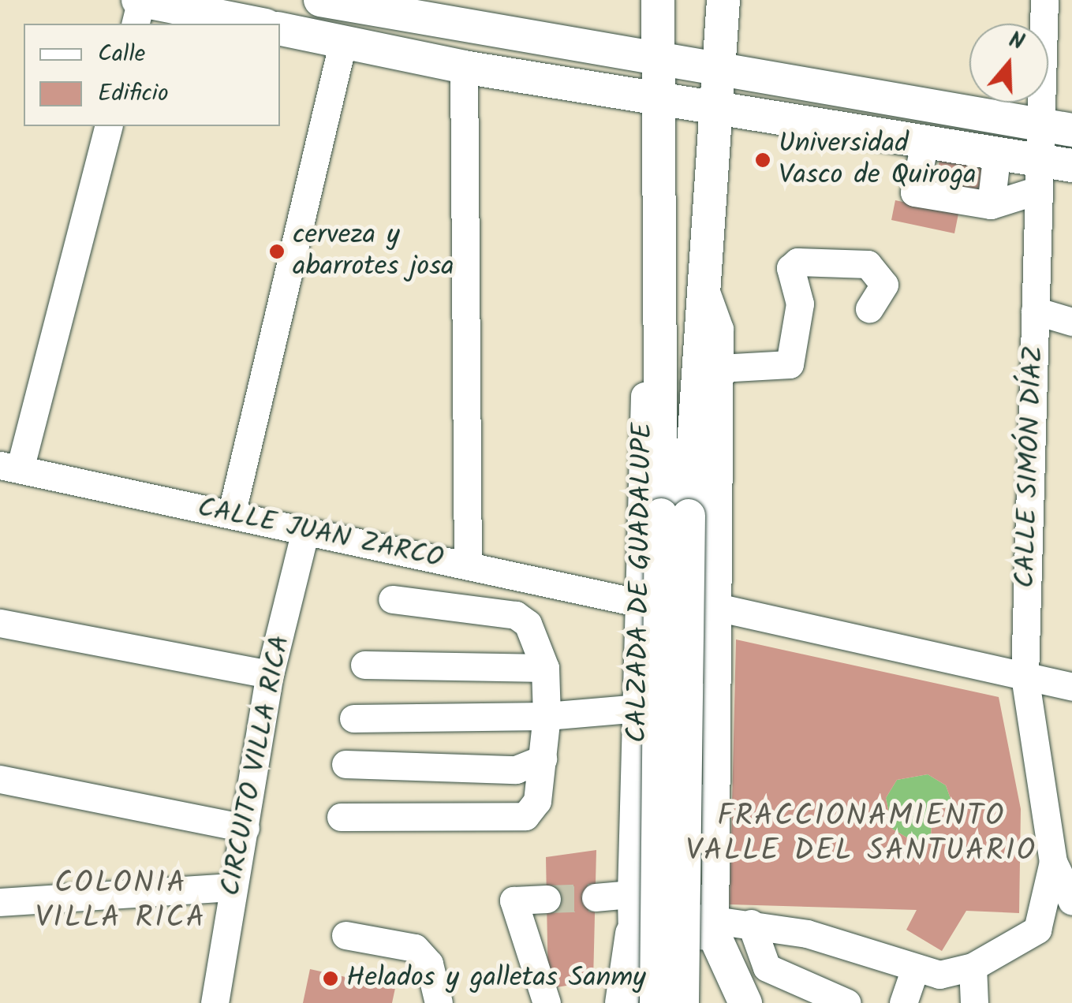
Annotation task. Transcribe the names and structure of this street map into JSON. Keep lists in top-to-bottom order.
{
  "streets": {
    "main road": ["CALZADA DE GUADALUPE"],
    "street": ["CALLE SIMÓN DÍAZ", "CALLE JUAN ZARCO", "CIRCUITO VILLA RICA"]
  },
  "crossings": [
    ["CALLE JUAN ZARCO", "CALZADA DE GUADALUPE"],
    ["CALLE JUAN ZARCO", "CIRCUITO VILLA RICA"]
  ],
  "districts": ["FRACCIONAMIENTO VALLE DEL SANTUARIO", "COLONIA VILLA RICA"],
  "places": ["Universidad Vasco de Quiroga", "cerveza y abarrotes josa", "Helados y galletas Sanmy"],
  "legend": ["Calle", "Edificio"],
  "north": "top"
}
